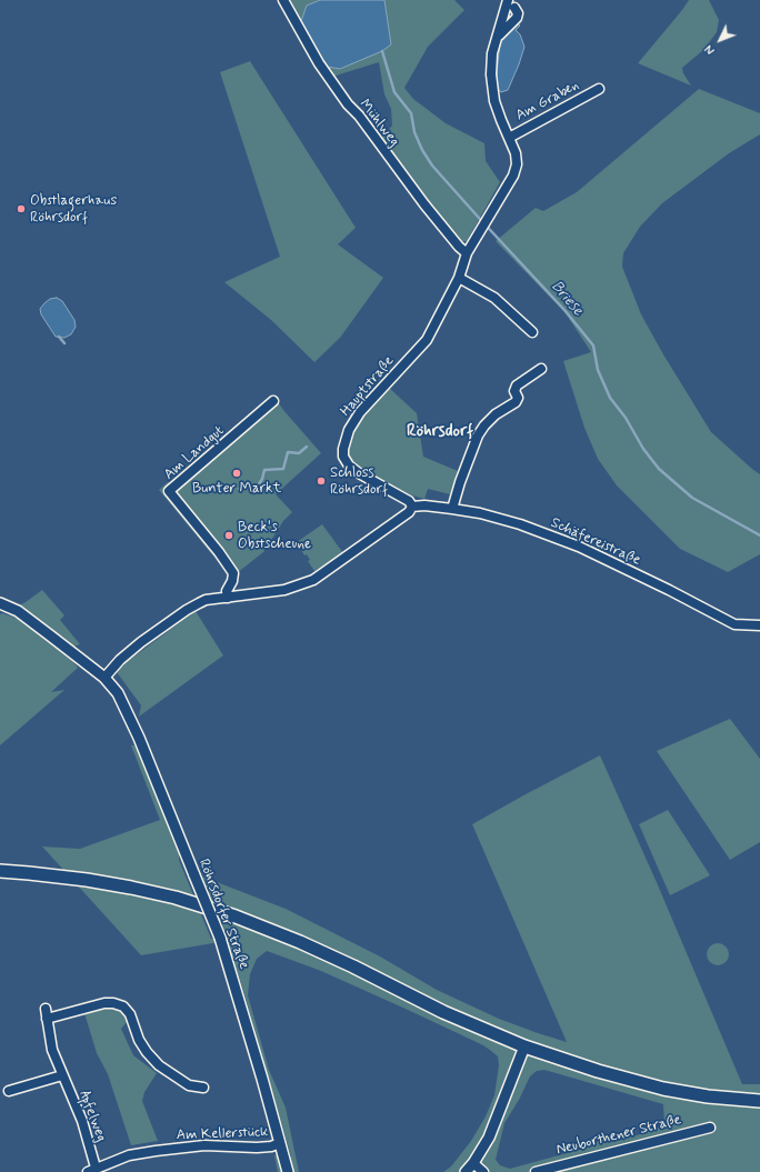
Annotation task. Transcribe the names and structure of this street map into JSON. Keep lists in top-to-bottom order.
{
  "streets": {
    "street": [
      "Am Graben",
      "Mühlweg",
      "Hauptstraße",
      "Am Landgut",
      "Schäfereistraße",
      "Röhrsdorfer Straße",
      "Apfelweg",
      "Am Kellerstück",
      "Neuborthener Straße"
    ]
  },
  "crossings": [
    ["Am Graben", "Hauptstraße"],
    ["Mühlweg", "Hauptstraße"],
    ["Hauptstraße", "Schäfereistraße"],
    ["Röhrsdorfer Straße", "Am Kellerstück"],
    ["Apfelweg", "Am Kellerstück"]
  ],
  "districts": ["Röhrsdorf"],
  "water": ["Briese"],
  "places": [
    "Obstlagerhaus Röhrsdorf",
    "Bunter Markt",
    "Schloss Röhrsdorf",
    "Beck's Obstscheune"
  ],
  "north": "bottom left"
}
